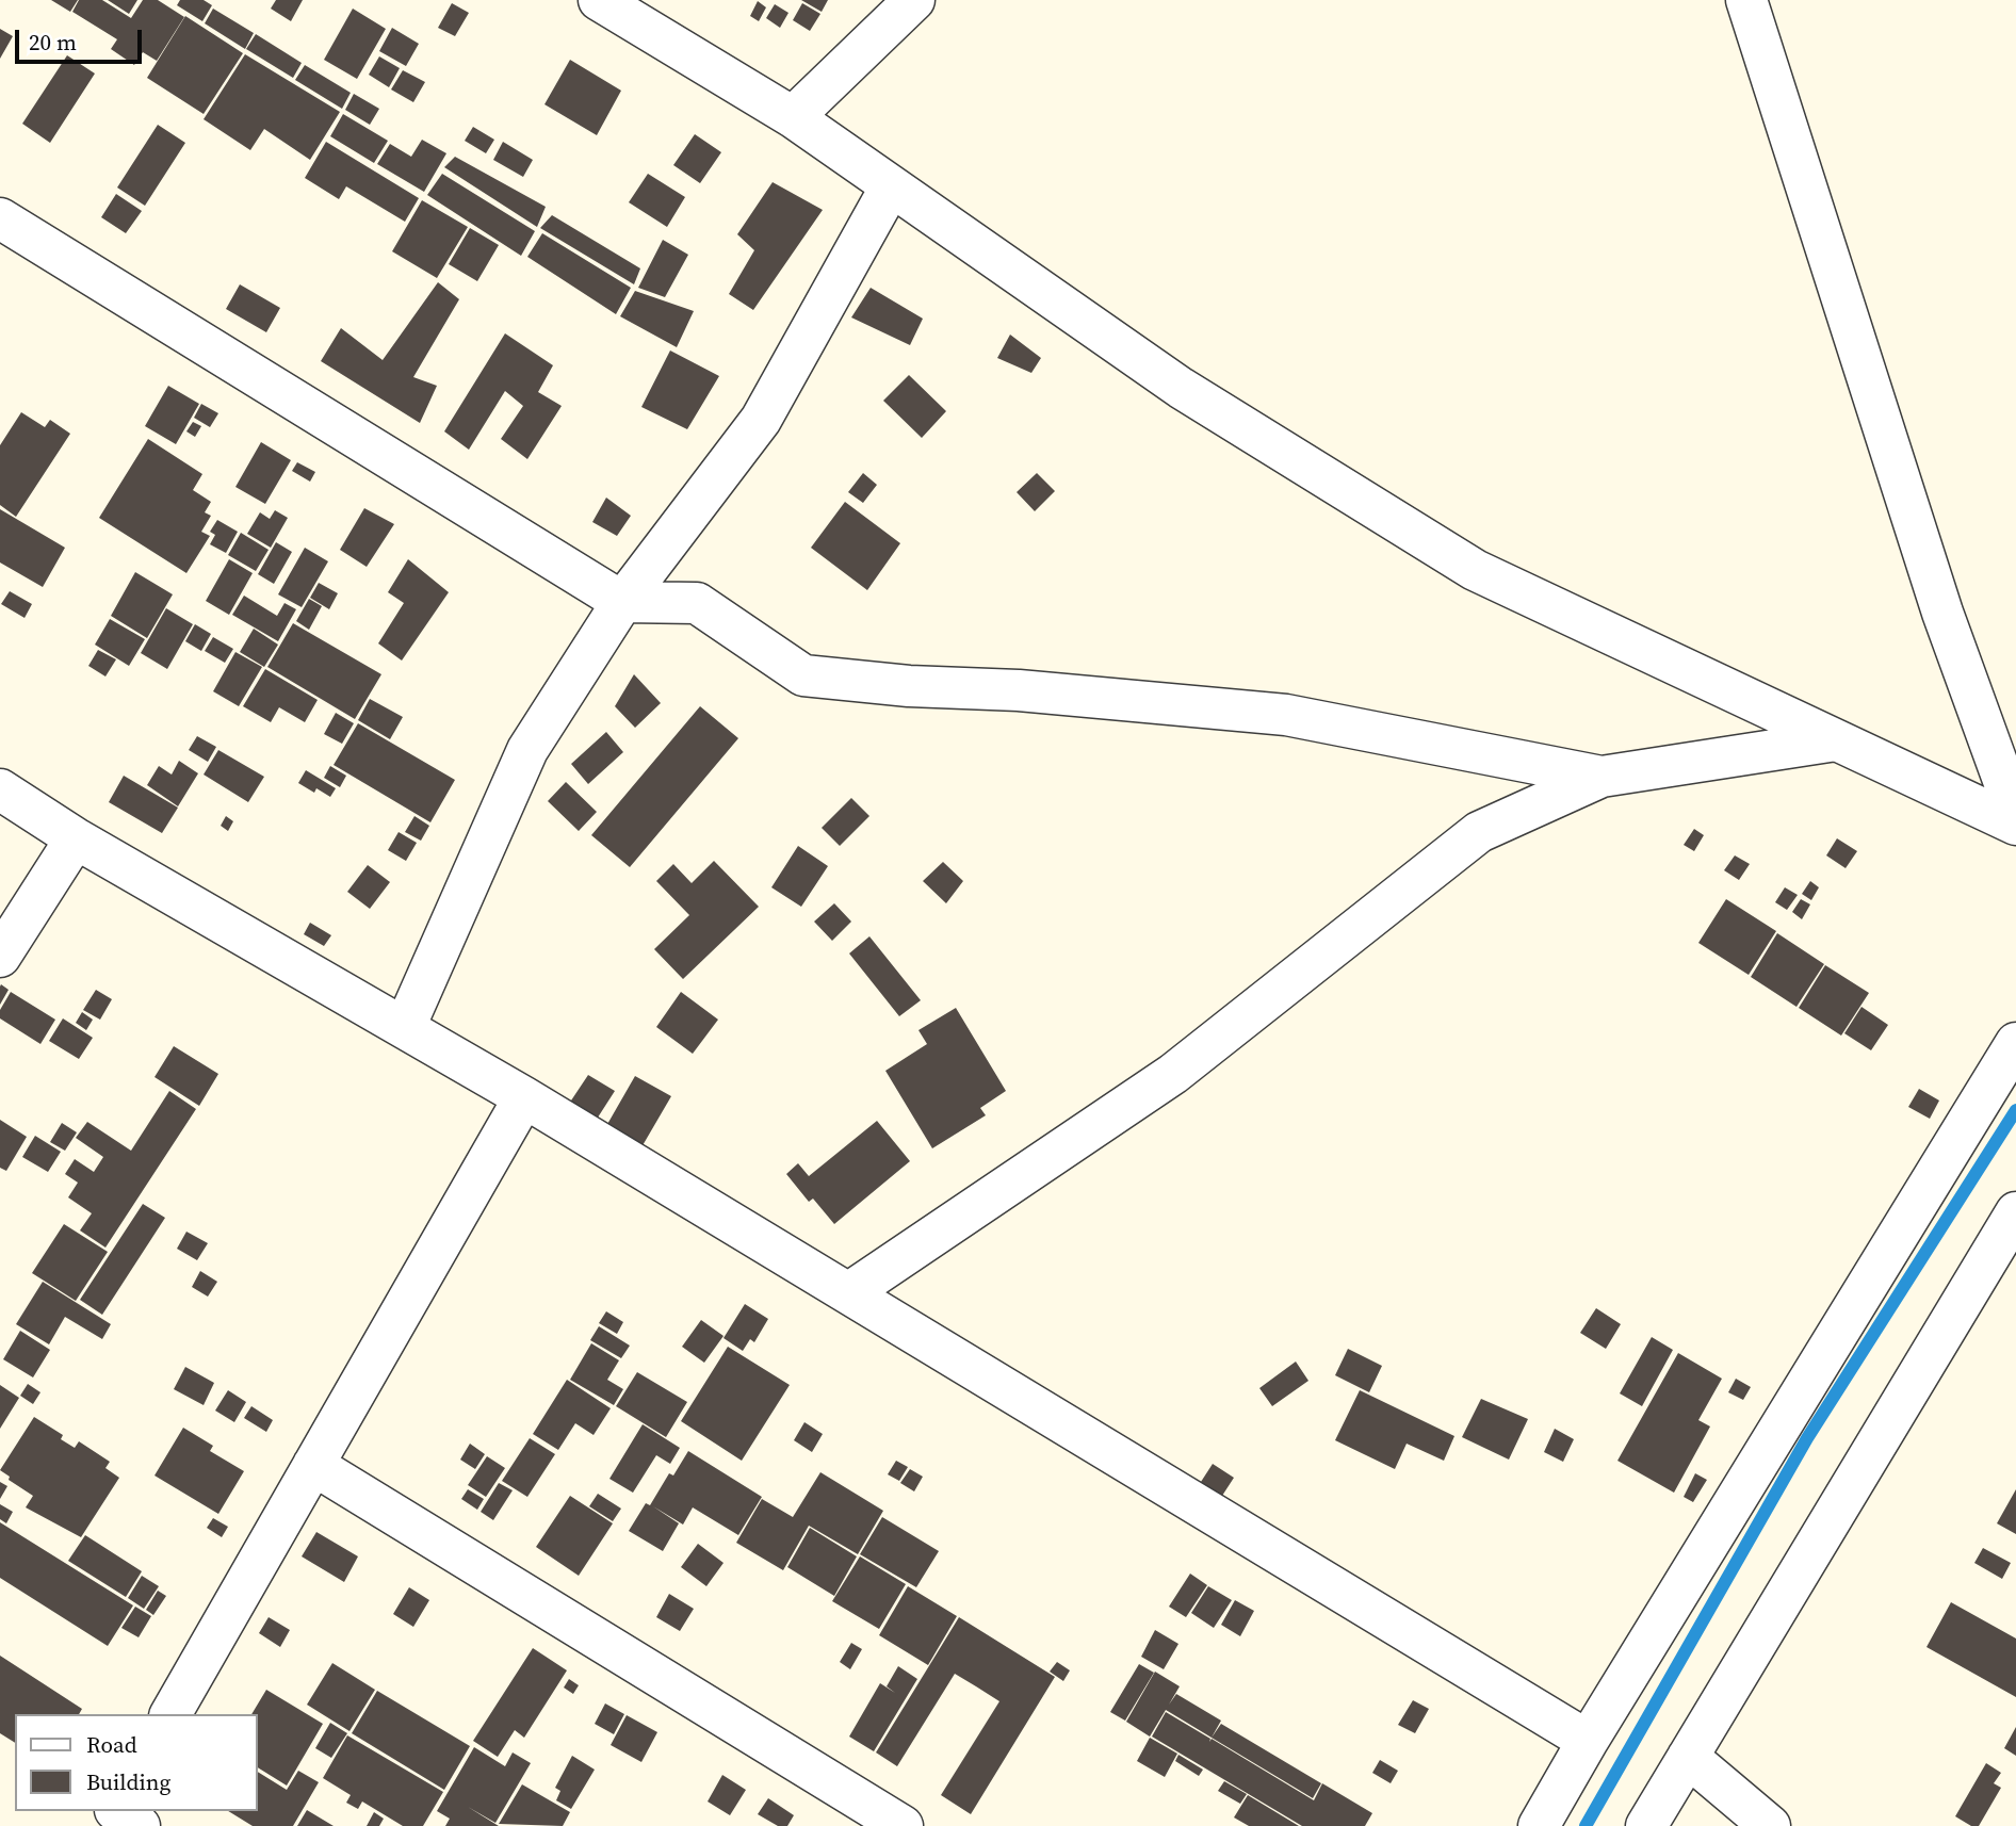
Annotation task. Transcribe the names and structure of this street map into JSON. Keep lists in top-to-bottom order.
{
  "legend": ["Road", "Building"],
  "scale_bar": "20 m"
}
